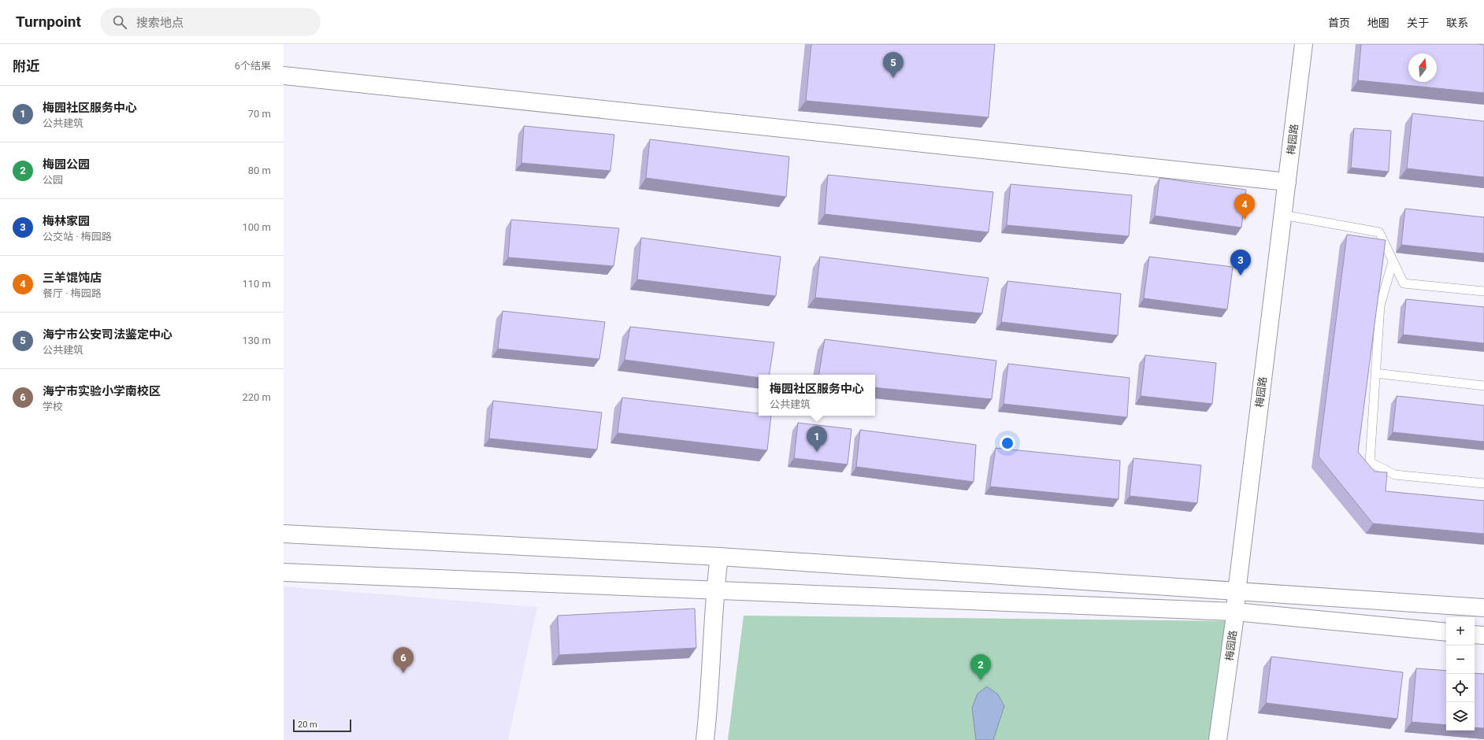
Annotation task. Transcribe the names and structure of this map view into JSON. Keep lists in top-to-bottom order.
{
  "streets": {
    "main road": ["梅园路"]
  },
  "scale_bar": "20 m",
  "north": "top",
  "page": {
    "header": "Turnpoint",
    "search": "搜索地点",
    "nav": [
      "首页",
      "地图",
      "关于",
      "联系"
    ],
    "heading": ["附近", "6个结果"],
    "pins": [
      "5",
      "4",
      "3",
      "1",
      "6",
      "2"
    ],
    "list": [
      {
        "mark": "1",
        "name": "梅园社区服务中心",
        "note": "公共建筑",
        "value": "70 m"
      },
      {
        "mark": "2",
        "name": "梅园公园",
        "note": "公园",
        "value": "80 m"
      },
      {
        "mark": "3",
        "name": "梅林家园",
        "note": "公交站 · 梅园路",
        "value": "100 m"
      },
      {
        "mark": "4",
        "name": "三羊馄饨店",
        "note": "餐厅 · 梅园路",
        "value": "110 m"
      },
      {
        "mark": "5",
        "name": "海宁市公安司法鉴定中心",
        "note": "公共建筑",
        "value": "130 m"
      },
      {
        "mark": "6",
        "name": "海宁市实验小学南校区",
        "note": "学校",
        "value": "220 m"
      }
    ],
    "popup": ["梅园社区服务中心", "公共建筑"],
    "map_buttons": ["+", "−"],
    "scale": "20 m"
  }
}
